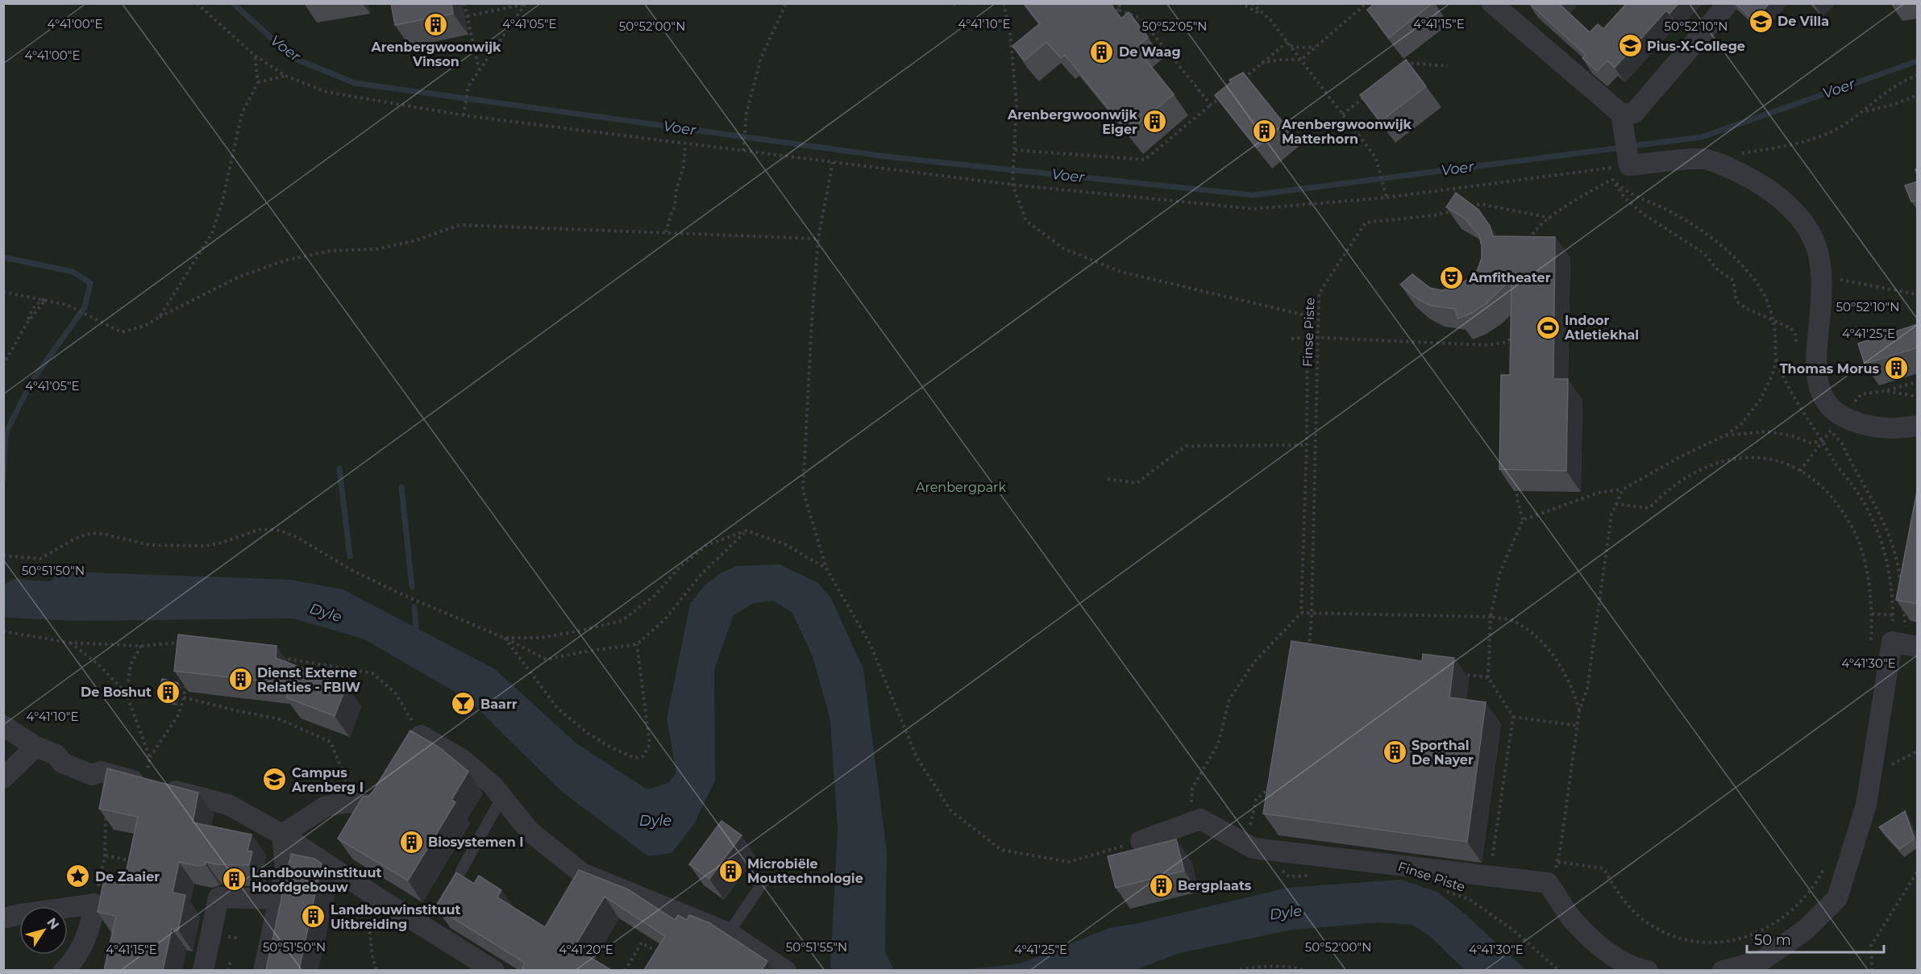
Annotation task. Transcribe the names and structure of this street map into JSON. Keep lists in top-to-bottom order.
{
  "streets": {
    "path": ["Finse Piste"]
  },
  "water": ["Voer", "Dyle"],
  "parks": ["Arenbergpark"],
  "places": {
    "school or university": ["De Villa", "Pius-X-College", "Campus Arenberg I"],
    "building": [
      "Arenbergwoonwijk Vinson",
      "De Waag",
      "Arenbergwoonwijk Eiger",
      "Arenbergwoonwijk Matterhorn",
      "Thomas Morus",
      "Dienst Externe Relaties - FBIW",
      "De Boshut",
      "Sporthal De Nayer",
      "Biosystemen I",
      "Microbiële Mouttechnologie",
      "Landbouwinstituut Hoofdgebouw",
      "Bergplaats",
      "Landbouwinstituut Uitbreiding"
    ],
    "theatre": ["Amfitheater"],
    "sports": ["Indoor Atletiekhal"],
    "bar": ["Baarr"],
    "place": ["De Zaaier"]
  },
  "scale_bar": "50 m",
  "north": "top right",
  "coordinates": [
    "4°41'00\"E",
    "4°41'05\"E",
    "4°41'10\"E",
    "4°41'15\"E",
    "50°52'00\"N",
    "50°52'05\"N",
    "50°52'10\"N",
    "4°41'25\"E",
    "50°51'50\"N",
    "4°41'30\"E",
    "50°51'55\"N",
    "4°41'20\"E"
  ]
}
